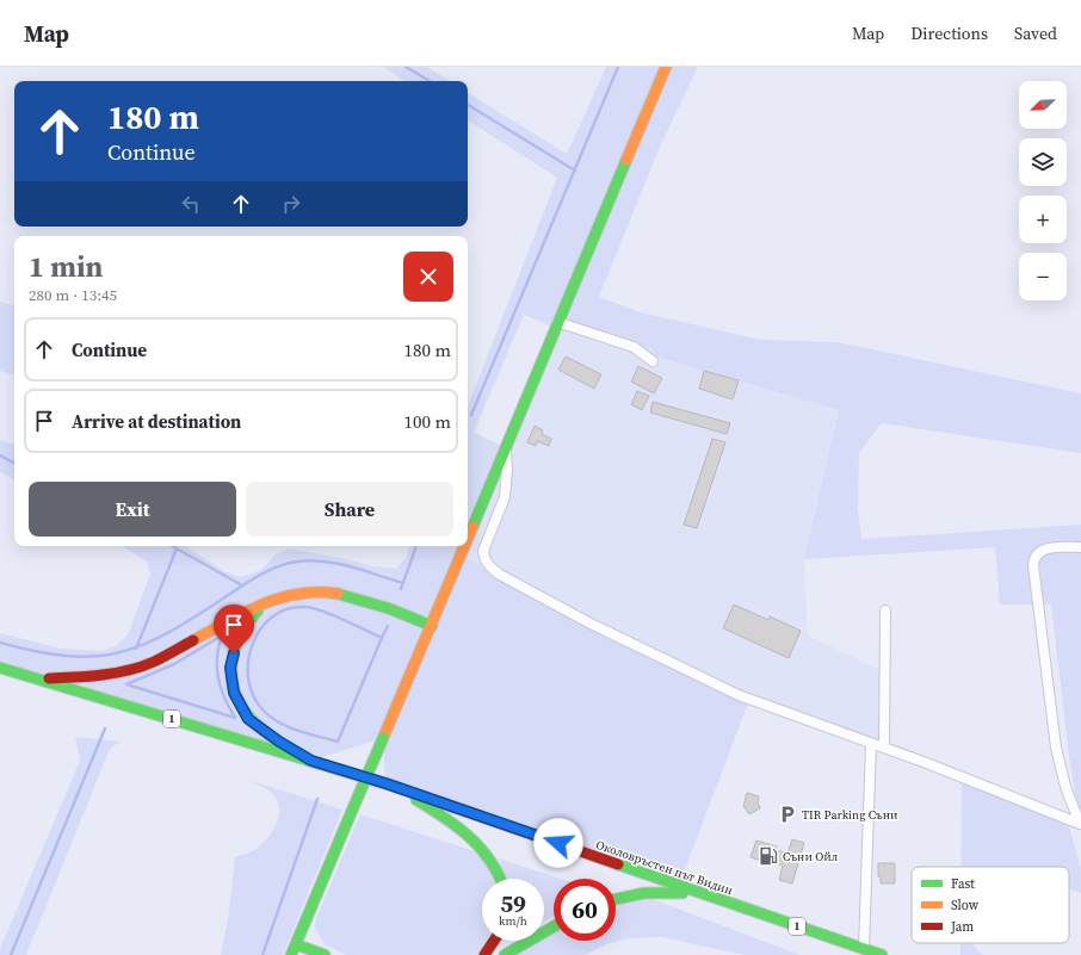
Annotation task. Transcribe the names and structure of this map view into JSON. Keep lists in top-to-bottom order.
{
  "streets": {
    "main road": ["1", "Околовръстен път Видин"]
  },
  "places": {
    "parking": ["TIR Parking Съни"],
    "fuel station": ["Съни Ойл"]
  },
  "legend": ["Fast", "Slow", "Jam"],
  "north": "bottom left",
  "page": {
    "header": "Map",
    "nav": ["Map", "Directions", "Saved"],
    "map_buttons": ["+", "−"],
    "turn": ["180 m", "Continue"],
    "heading": ["1 min", "280 m · 13:45"],
    "list": [
      {
        "name": "Continue",
        "value": "180 m"
      },
      {
        "name": "Arrive at destination",
        "value": "100 m"
      }
    ],
    "buttons": ["Exit", "Share"],
    "speed": "59 km/h",
    "limit": "60"
  }
}
